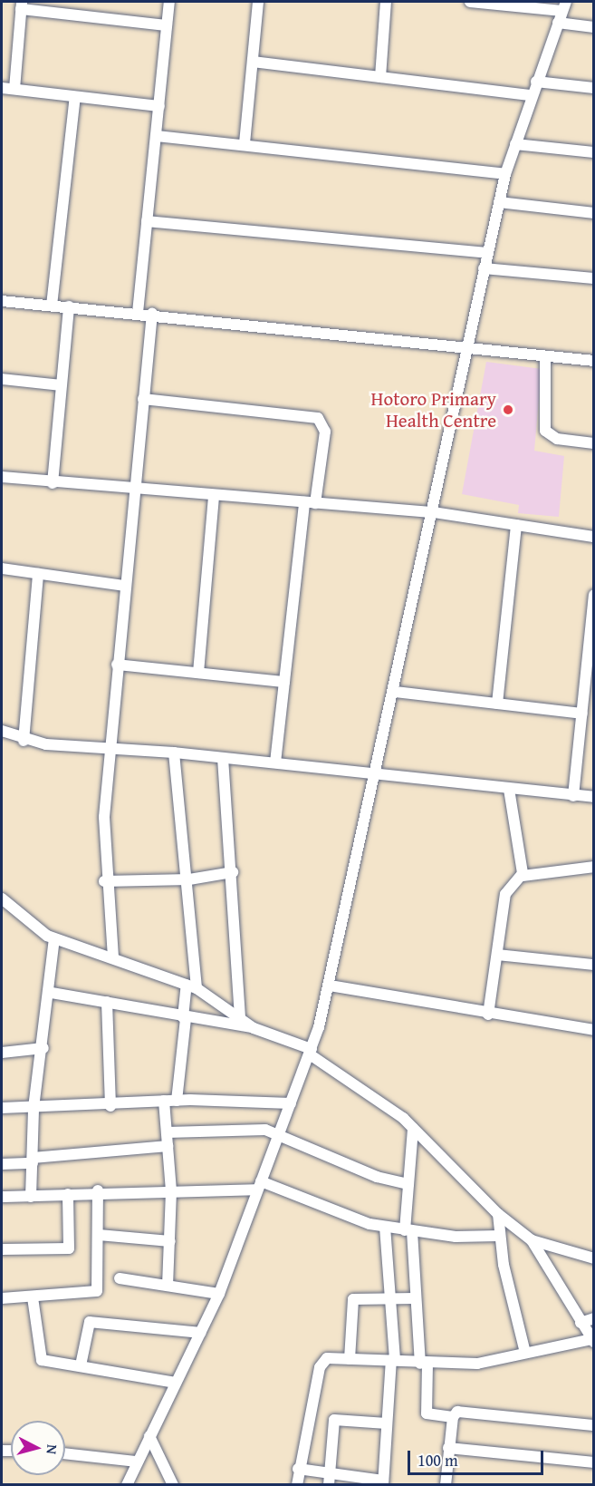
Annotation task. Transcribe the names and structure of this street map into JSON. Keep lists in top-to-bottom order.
{
  "places": ["Hotoro Primary Health Centre"],
  "scale_bar": "100 m",
  "north": "right"
}
